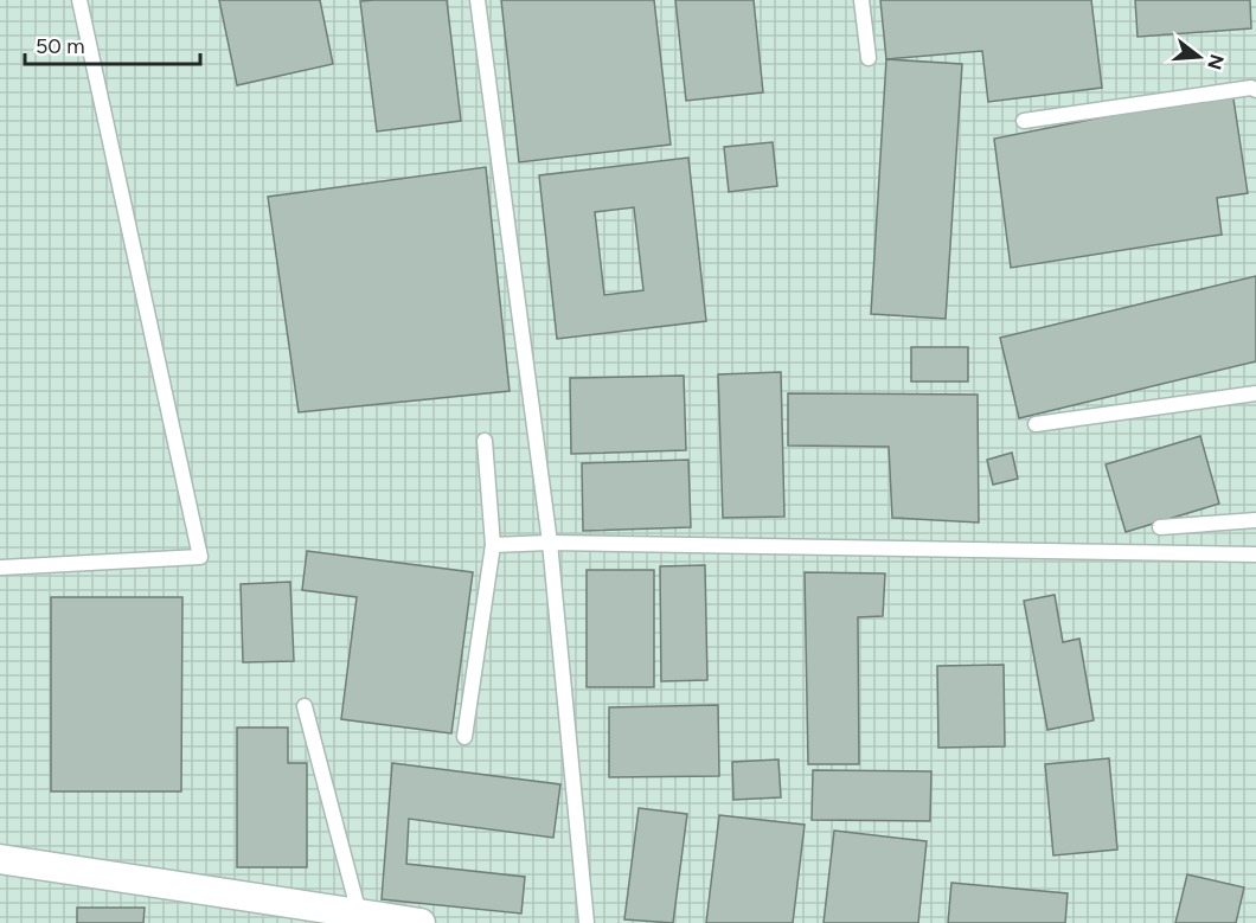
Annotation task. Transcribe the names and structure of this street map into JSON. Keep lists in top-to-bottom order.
{
  "scale_bar": "50 m",
  "north": "right"
}
